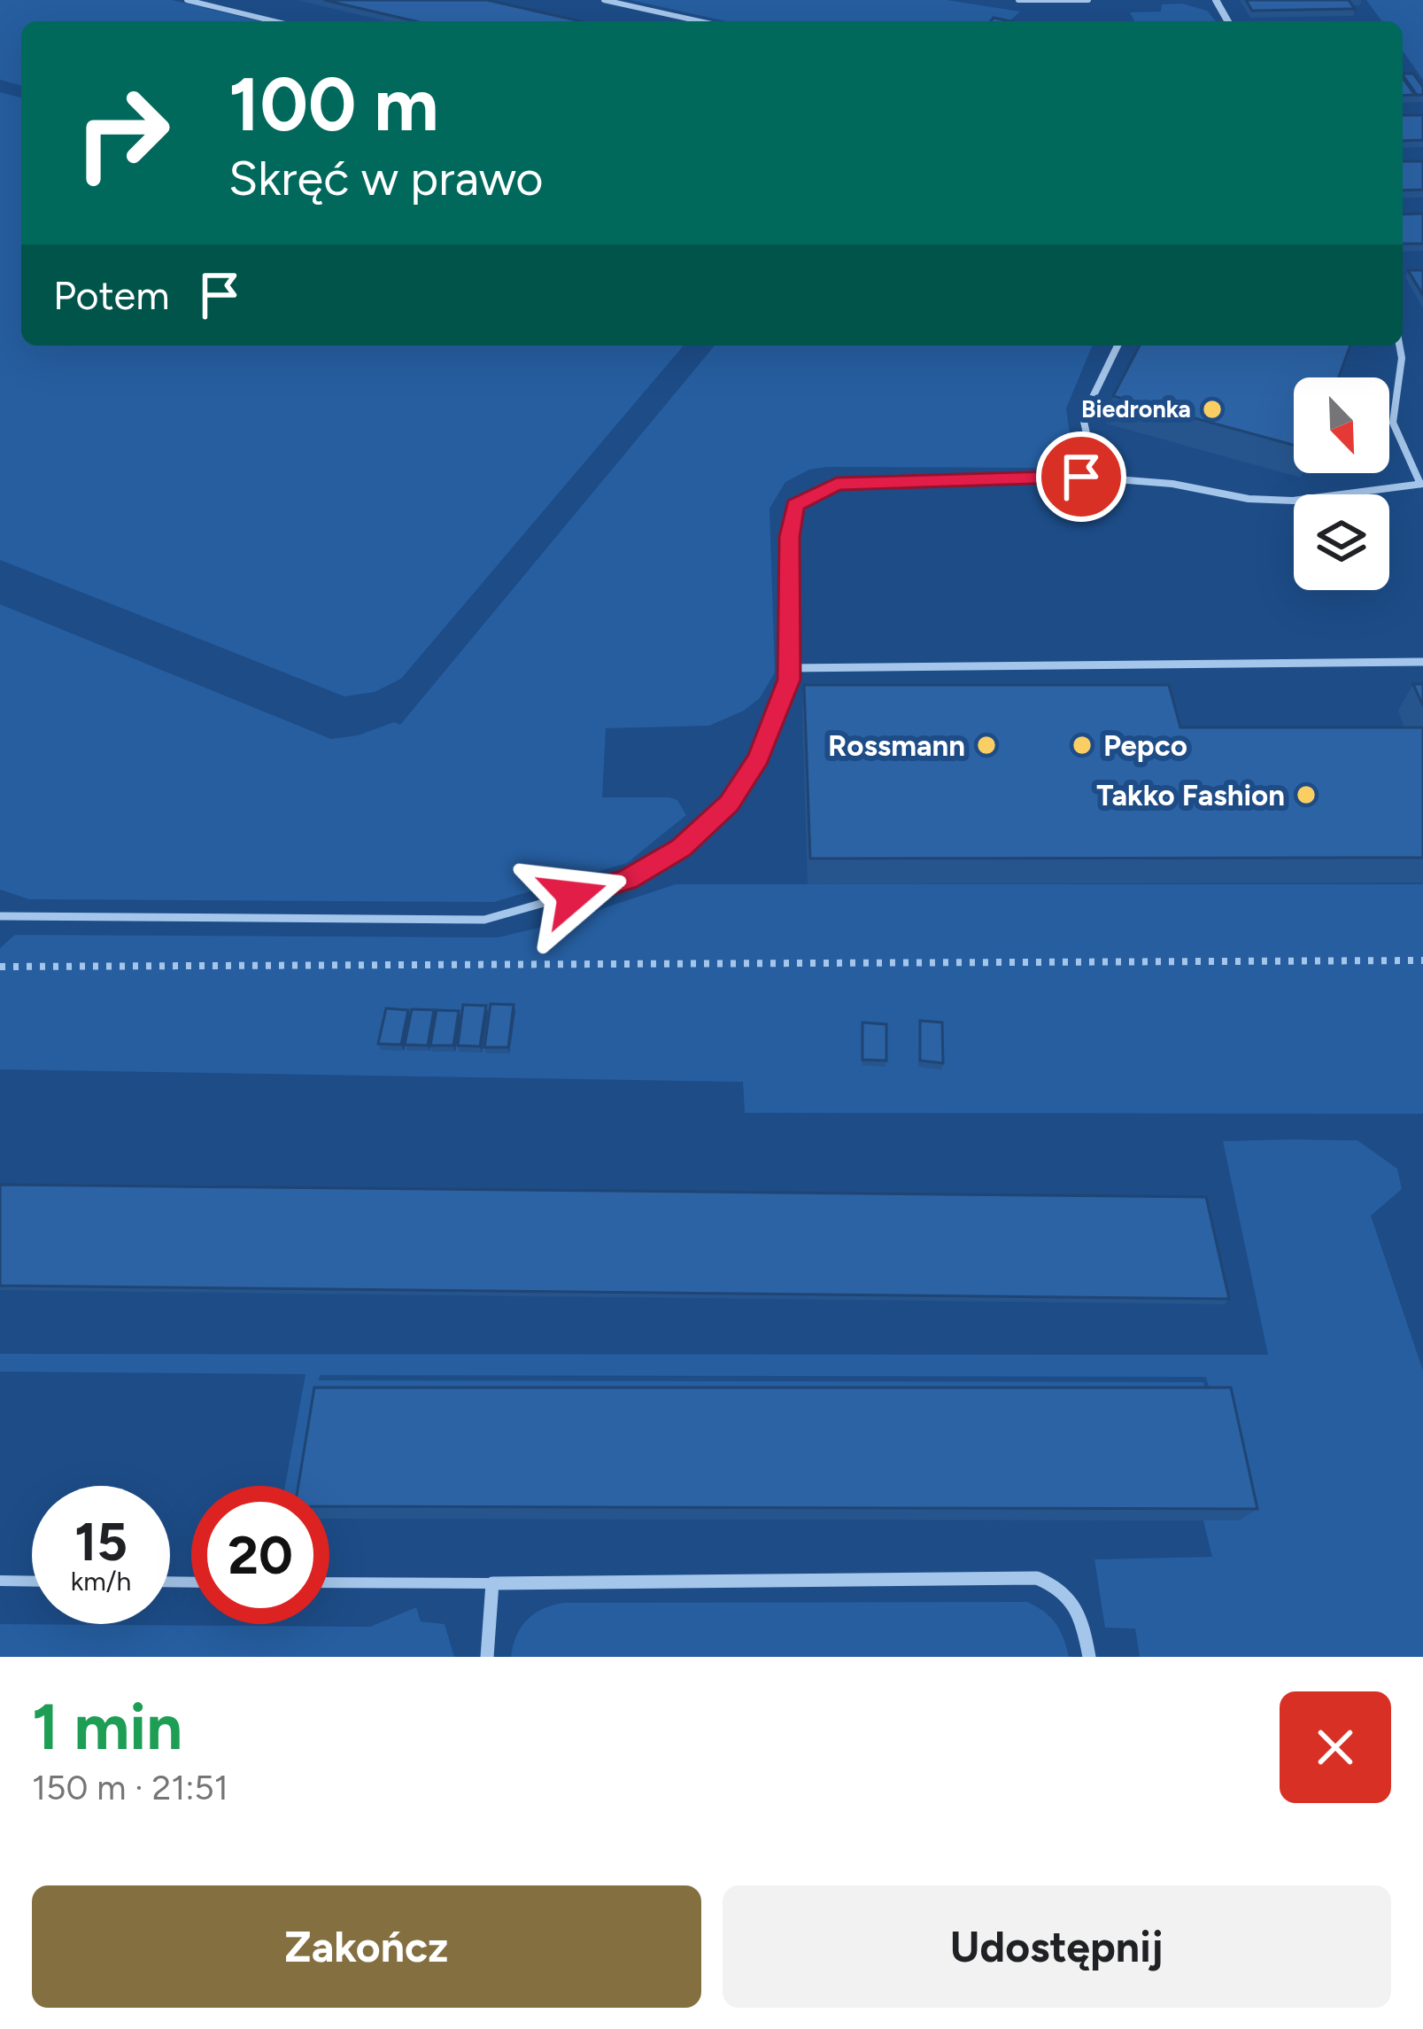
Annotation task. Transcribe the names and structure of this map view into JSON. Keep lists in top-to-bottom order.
{
  "places": [
    "Biedronka",
    "Rossmann",
    "Pepco",
    "Takko Fashion"
  ],
  "north": "bottom right",
  "page": {
    "turn": ["100 m", "Skręć w prawo"],
    "then": "Potem",
    "speed": "15 km/h",
    "limit": "20",
    "heading": ["1 min", "150 m · 21:51"],
    "buttons": ["Zakończ", "Udostępnij"]
  }
}
